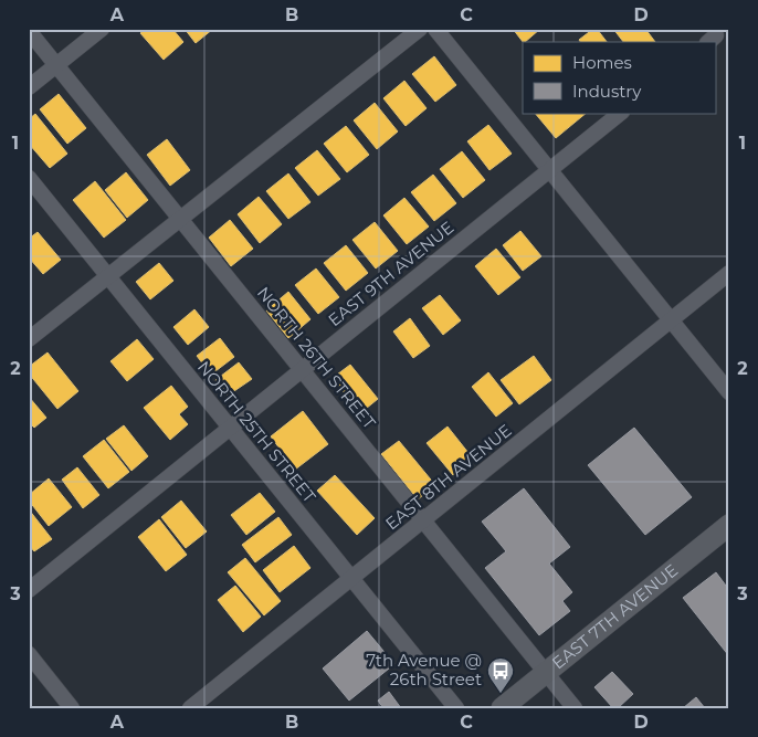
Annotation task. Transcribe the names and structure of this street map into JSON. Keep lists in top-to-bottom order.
{
  "streets": {
    "street": [
      "EAST 9TH AVENUE",
      "NORTH 26TH STREET",
      "NORTH 25TH STREET",
      "EAST 8TH AVENUE",
      "EAST 7TH AVENUE"
    ]
  },
  "crossings": [
    ["EAST 9TH AVENUE", "NORTH 26TH STREET"],
    ["EAST 9TH AVENUE", "NORTH 25TH STREET"],
    ["NORTH 26TH STREET", "EAST 8TH AVENUE"],
    ["NORTH 26TH STREET", "EAST 7TH AVENUE"],
    ["NORTH 25TH STREET", "EAST 8TH AVENUE"]
  ],
  "places": {
    "bus stop": ["7th Avenue @ 26th Street"]
  },
  "legend": ["Homes", "Industry"],
  "grid": {
    "columns": [
      "A",
      "B",
      "C",
      "D"
    ],
    "rows": ["1", "2", "3"]
  }
}
